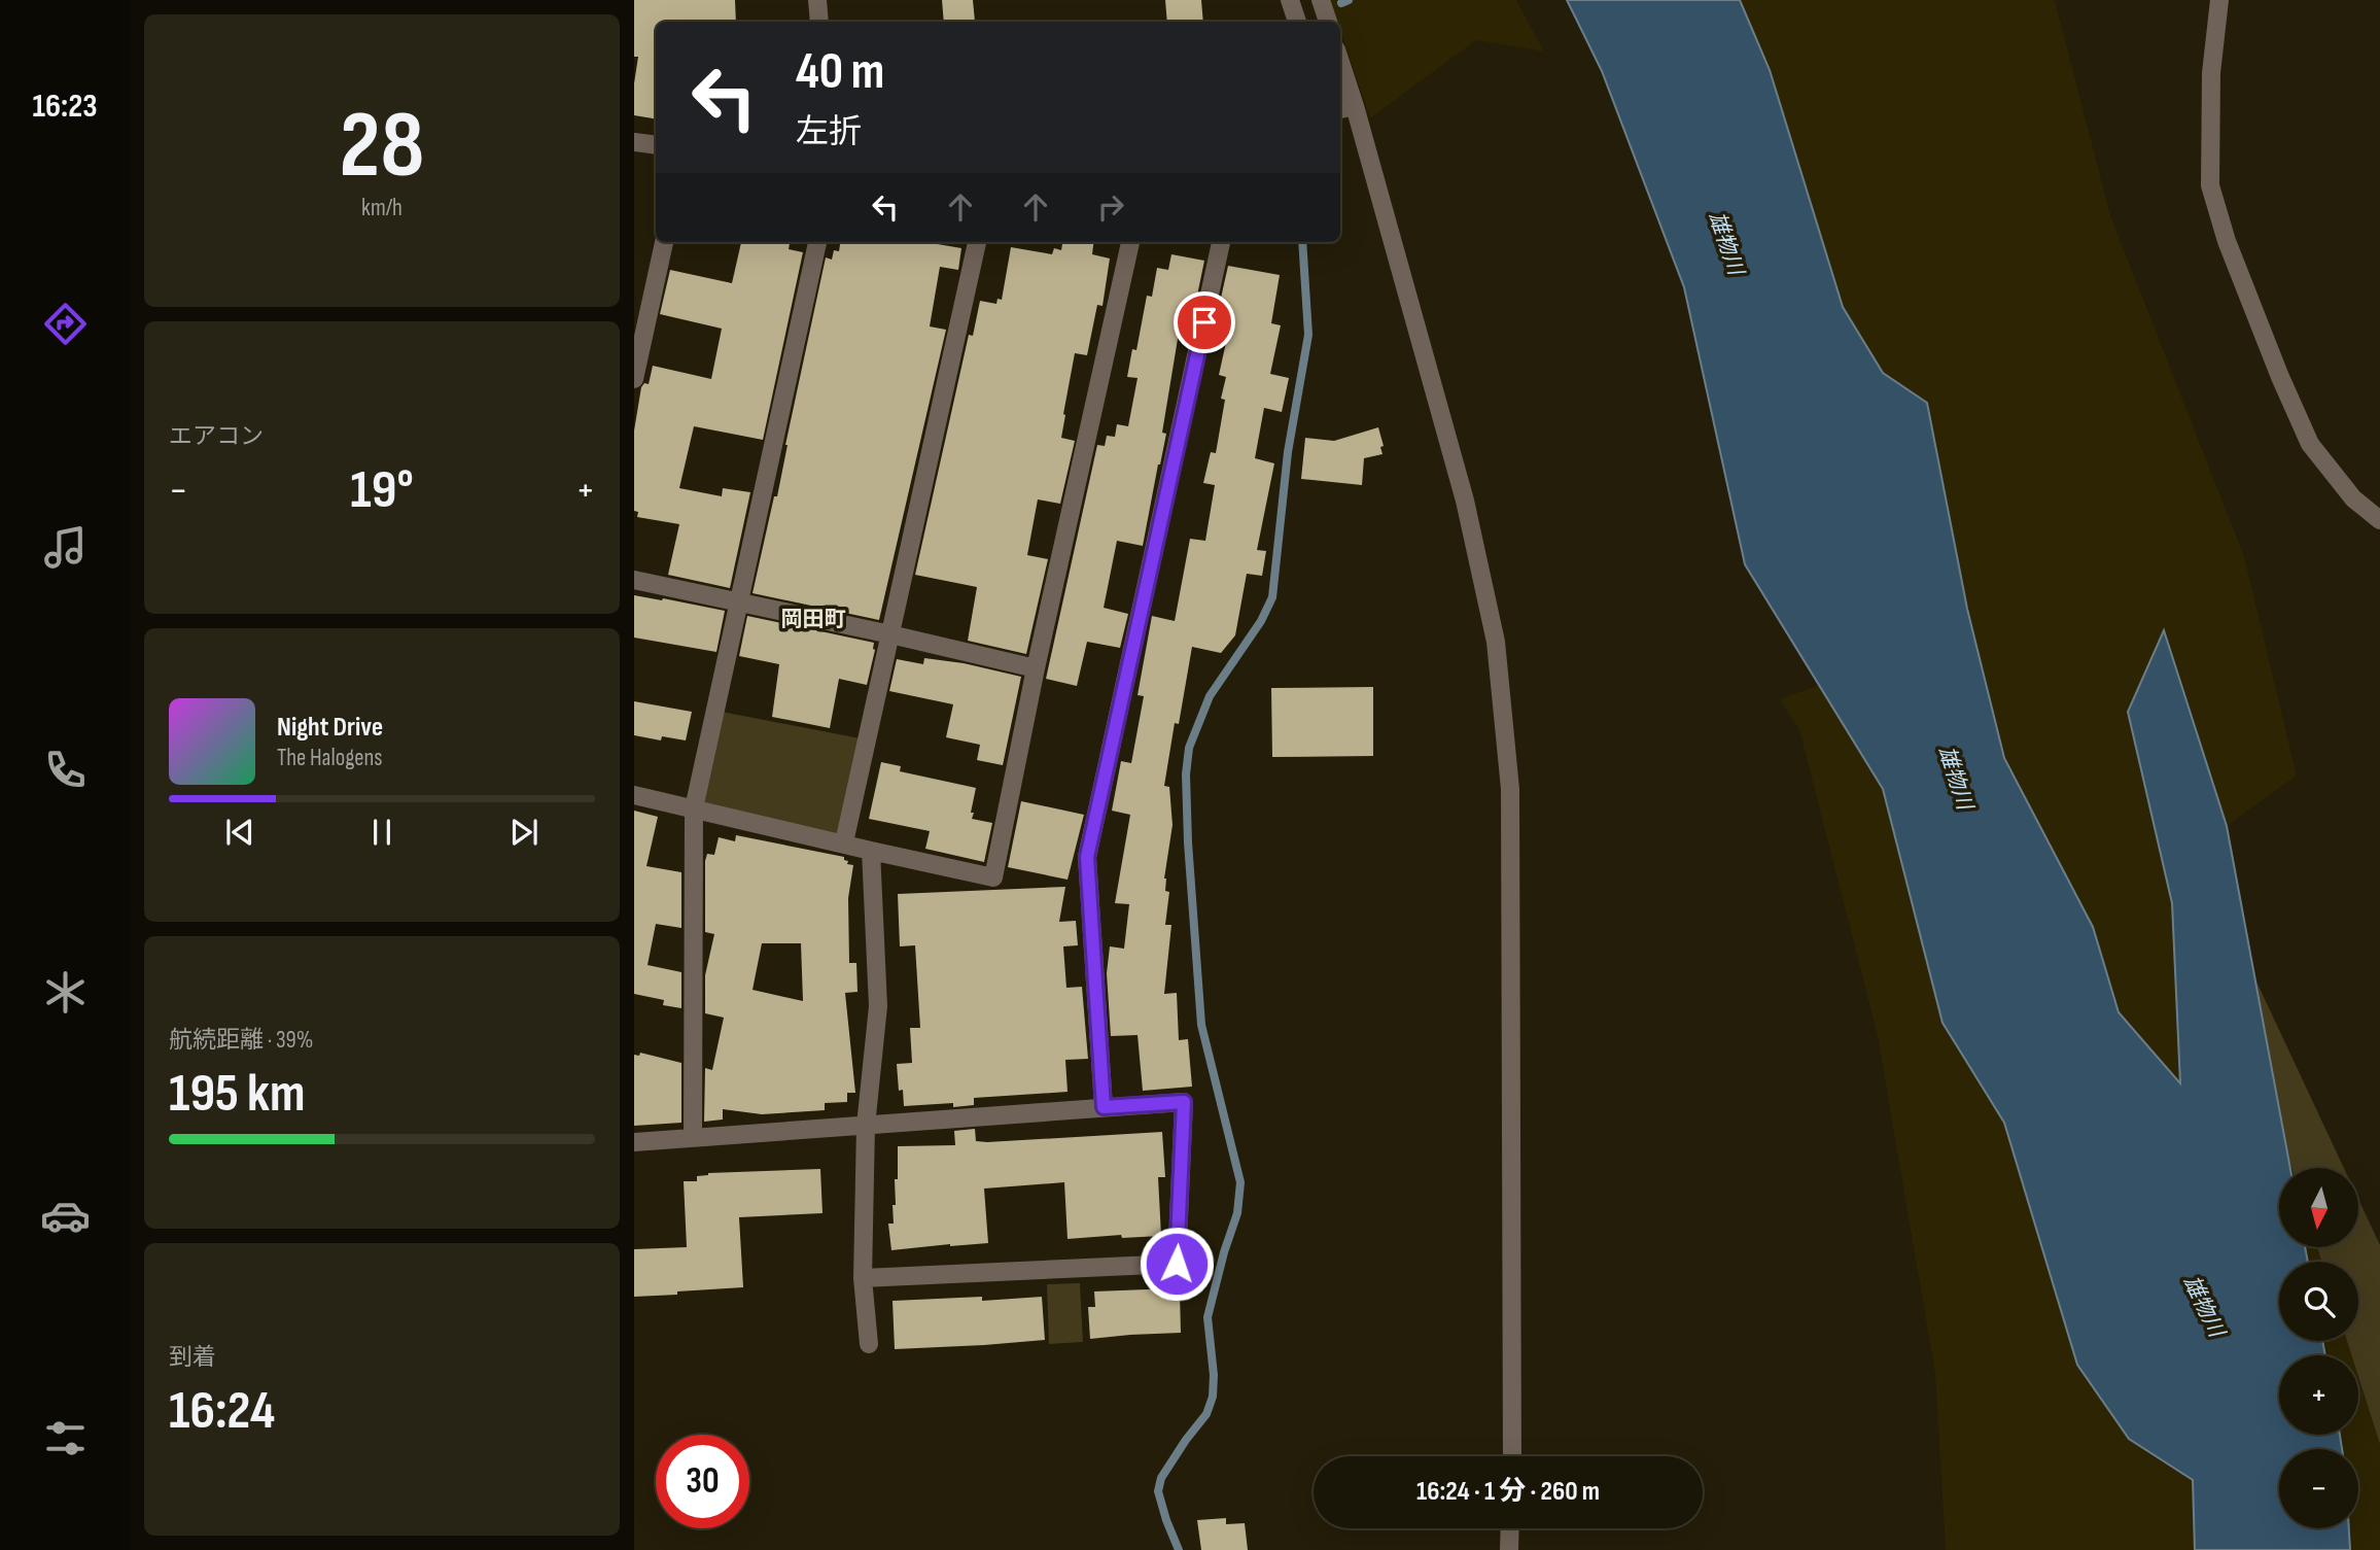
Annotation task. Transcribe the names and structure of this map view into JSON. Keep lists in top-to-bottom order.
{
  "districts": ["岡田町"],
  "water": ["雄物川"],
  "north": "bottom",
  "page": {
    "tabs": "16:23",
    "tile": [
      ["28", "km/h"],
      "エアコン",
      ["航続距離 · 39%", "195 km"],
      ["到着", "16:24"]
    ],
    "turn": ["40 m", "左折"],
    "heat": ["−", "19°", "+"],
    "song": ["Night Drive", "The Halogens"],
    "map_buttons": ["+", "−"],
    "limit": "30",
    "trip": "16:24 · 1 分 · 260 m"
  }
}
